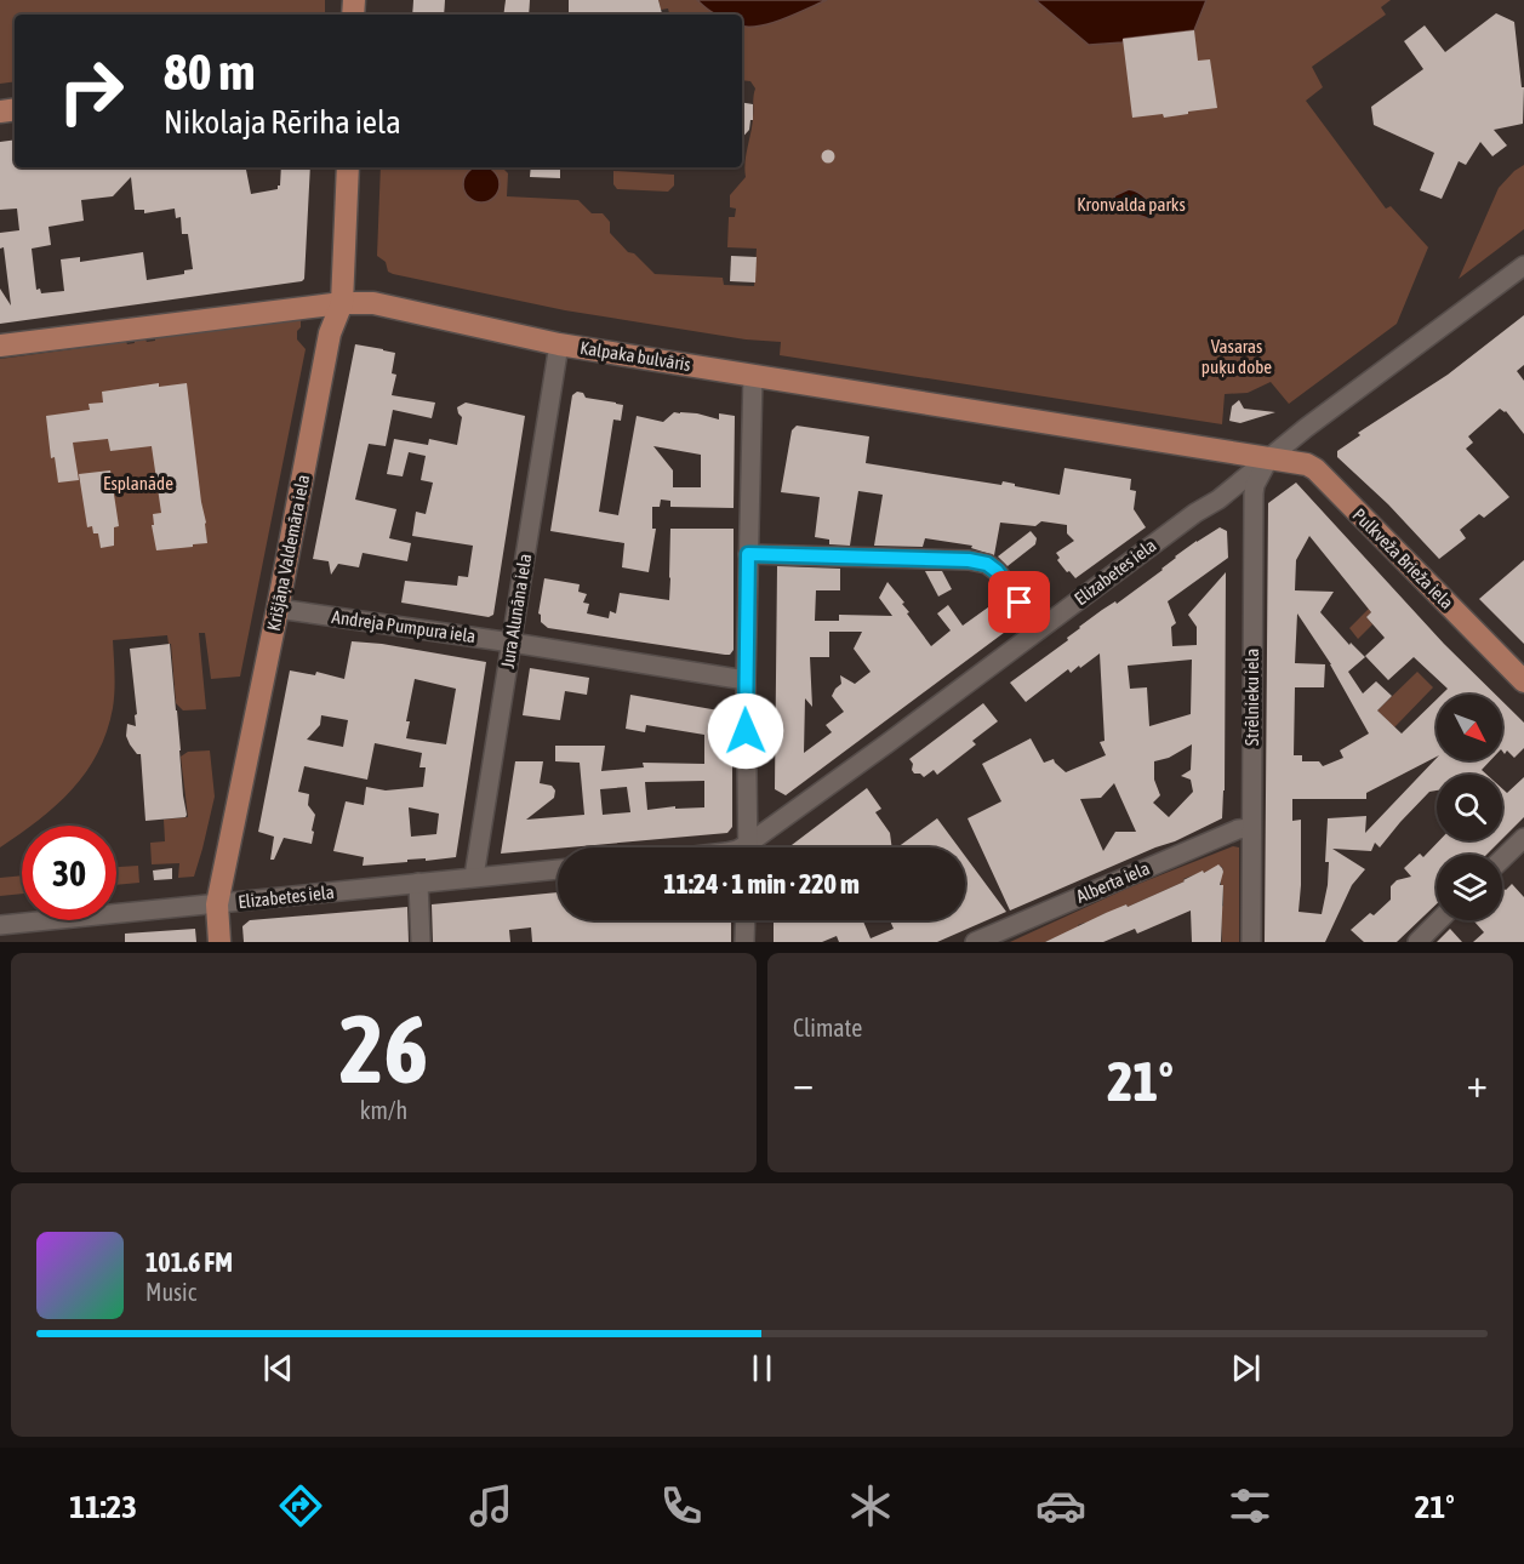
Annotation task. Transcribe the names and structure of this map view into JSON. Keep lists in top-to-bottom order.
{
  "streets": {
    "main road": ["Kalpaka bulvāris", "Krišjāņa Valdemāra iela", "Pulkveža Brieža iela"],
    "street": [
      "Elizabetes iela",
      "Jura Alunāna iela",
      "Andreja Pumpura iela",
      "Strēlnieku iela",
      "Alberta iela"
    ]
  },
  "crossings": [
    ["Kalpaka bulvāris", "Krišjāņa Valdemāra iela"],
    ["Kalpaka bulvāris", "Pulkveža Brieža iela"],
    ["Kalpaka bulvāris", "Elizabetes iela"],
    ["Kalpaka bulvāris", "Jura Alunāna iela"],
    ["Kalpaka bulvāris", "Strēlnieku iela"],
    ["Krišjāņa Valdemāra iela", "Elizabetes iela"],
    ["Krišjāņa Valdemāra iela", "Andreja Pumpura iela"],
    ["Pulkveža Brieža iela", "Elizabetes iela"],
    ["Pulkveža Brieža iela", "Strēlnieku iela"],
    ["Elizabetes iela", "Jura Alunāna iela"],
    ["Elizabetes iela", "Strēlnieku iela"],
    ["Jura Alunāna iela", "Andreja Pumpura iela"],
    ["Strēlnieku iela", "Alberta iela"]
  ],
  "parks": ["Kronvalda parks", "Vasaras puķu dobe", "Esplanāde"],
  "north": "bottom right",
  "page": {
    "turn": ["80 m", "Nikolaja Rēriha iela"],
    "limit": "30",
    "trip": "11:24 · 1 min · 220 m",
    "tile": [
      ["26", "km/h"],
      "Climate"
    ],
    "heat": ["−", "21°", "+"],
    "song": ["101.6 FM", "Music"],
    "tabs": ["11:23", "21°"]
  }
}
